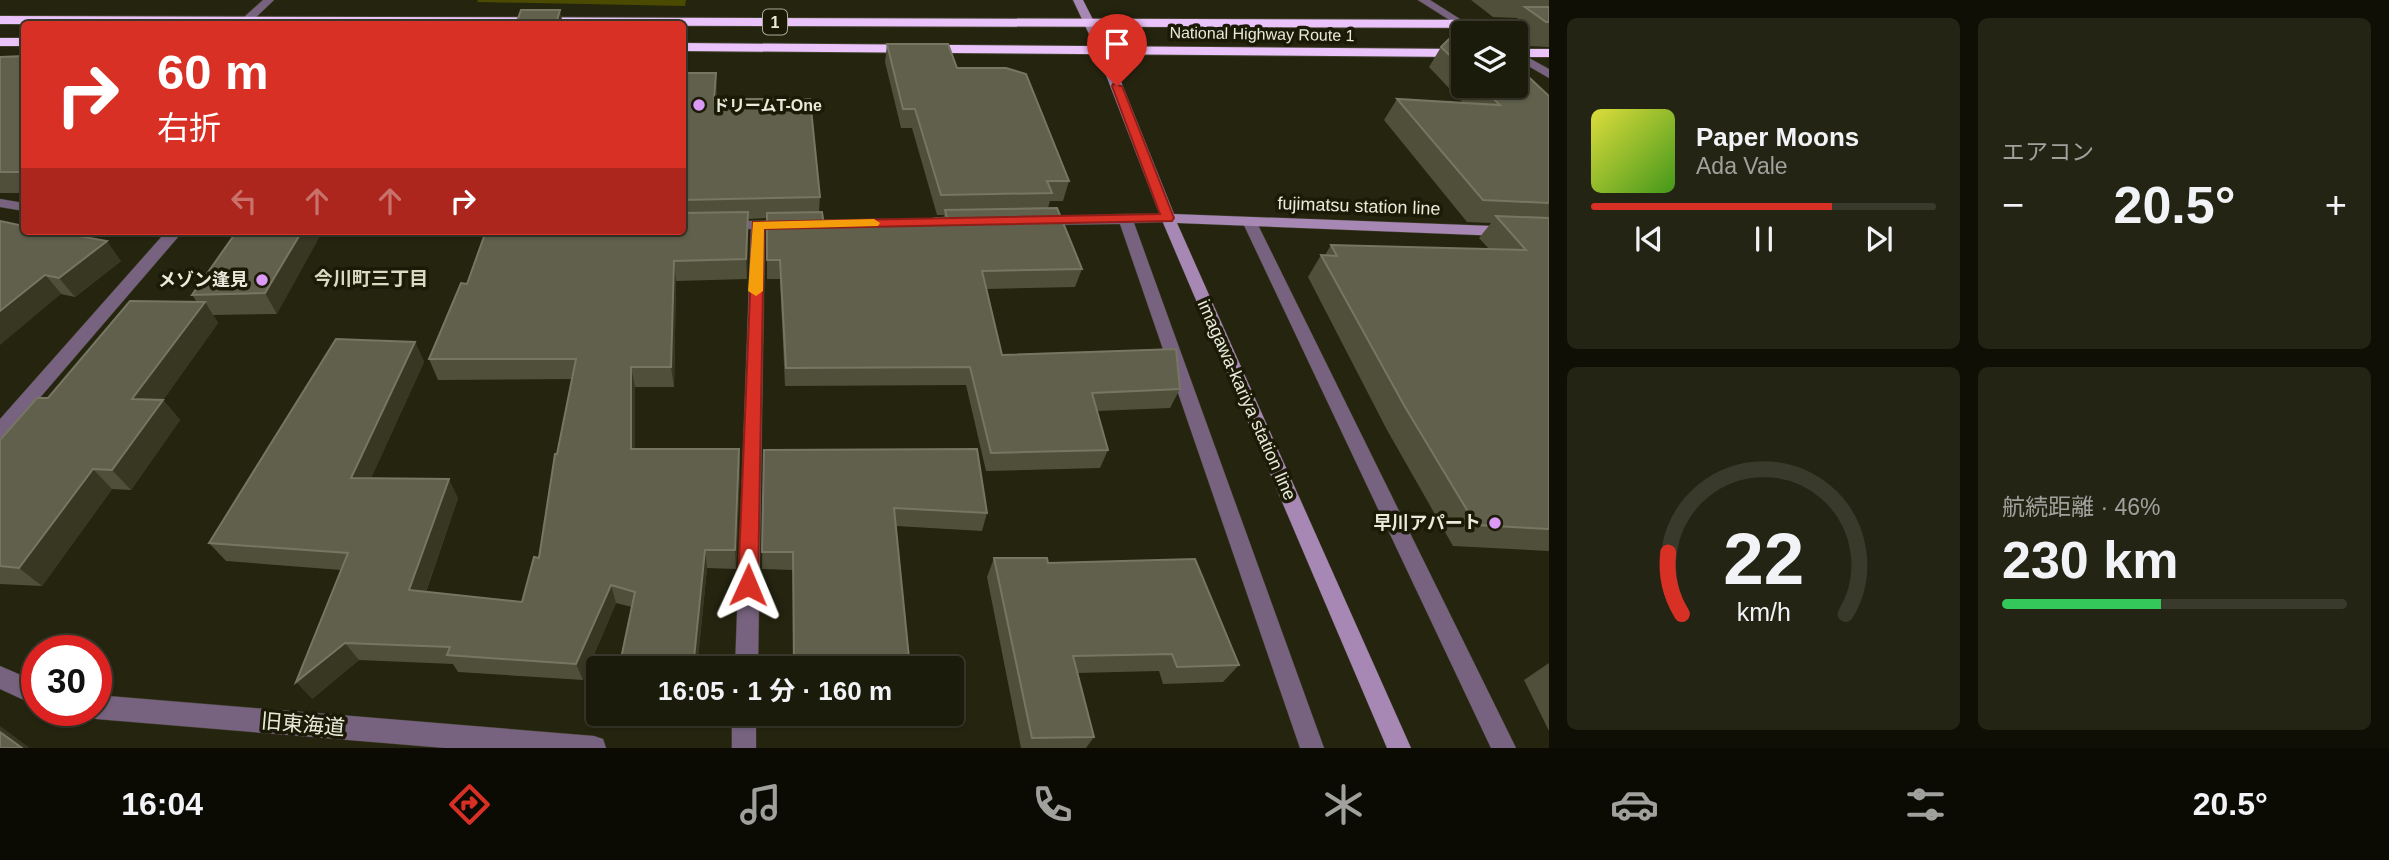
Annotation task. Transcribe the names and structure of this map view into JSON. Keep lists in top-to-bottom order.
{
  "streets": {
    "highway": ["1", "National Highway Route 1"],
    "main road": ["fujimatsu station line", "imagawa-kariya station line"],
    "street": ["旧東海道"]
  },
  "crossings": [
    ["National Highway Route 1", "imagawa-kariya station line"],
    ["fujimatsu station line", "imagawa-kariya station line"]
  ],
  "districts": ["今川町三丁目"],
  "places": ["ドリームT-One", "メゾン逢見", "早川アパート"],
  "page": {
    "tile": [
      "エアコン",
      ["航続距離 · 46%", "230 km"]
    ],
    "turn": ["60 m", "右折"],
    "song": ["Paper Moons", "Ada Vale"],
    "heat": ["−", "20.5°", "+"],
    "limit": "30",
    "trip": "16:05 · 1 分 · 160 m",
    "tabs": ["16:04", "20.5°"],
    "gauge": ["22", "km/h"]
  }
}
